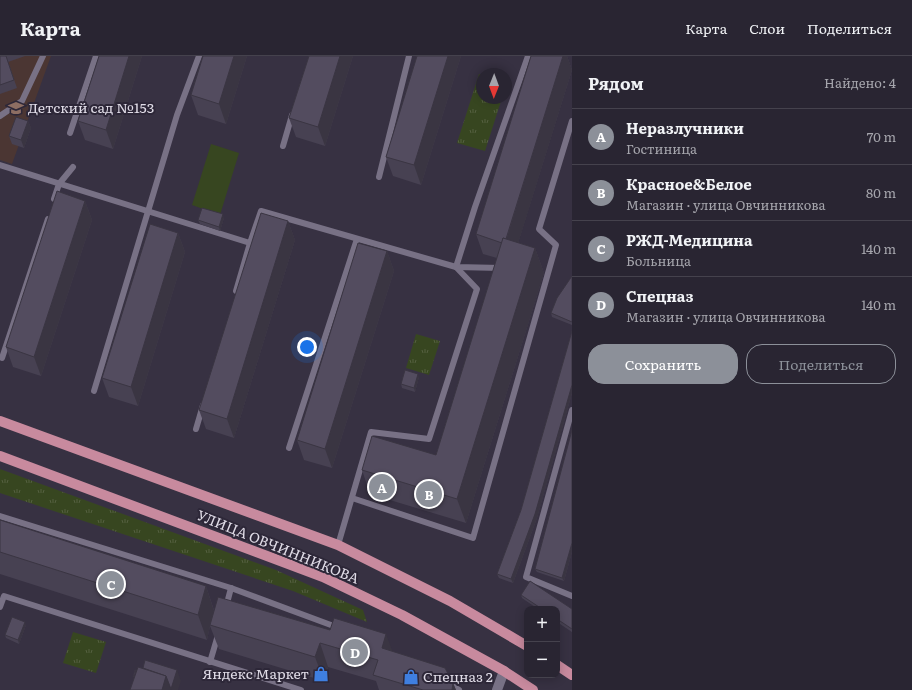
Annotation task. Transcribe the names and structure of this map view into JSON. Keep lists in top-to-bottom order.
{
  "streets": {
    "main road": ["УЛИЦА ОВЧИННИКОВА"]
  },
  "places": {
    "school or university": ["Детский сад №153"],
    "shop": ["Яндекс Маркет", "Спецназ 2"]
  },
  "north": "bottom",
  "page": {
    "header": "Карта",
    "nav": ["Карта", "Слои", "Поделиться"],
    "heading": ["Рядом", "Найдено: 4"],
    "list": [
      {
        "mark": "A",
        "name": "Неразлучники",
        "note": "Гостиница",
        "value": "70 m"
      },
      {
        "mark": "B",
        "name": "Красное&Белое",
        "note": "Магазин · улица Овчинникова",
        "value": "80 m"
      },
      {
        "mark": "C",
        "name": "РЖД-Медицина",
        "note": "Больница",
        "value": "140 m"
      },
      {
        "mark": "D",
        "name": "Спецназ",
        "note": "Магазин · улица Овчинникова",
        "value": "140 m"
      }
    ],
    "buttons": ["Сохранить", "Поделиться"],
    "pins": [
      "A",
      "B",
      "C",
      "D"
    ],
    "map_buttons": ["+", "−"]
  }
}
